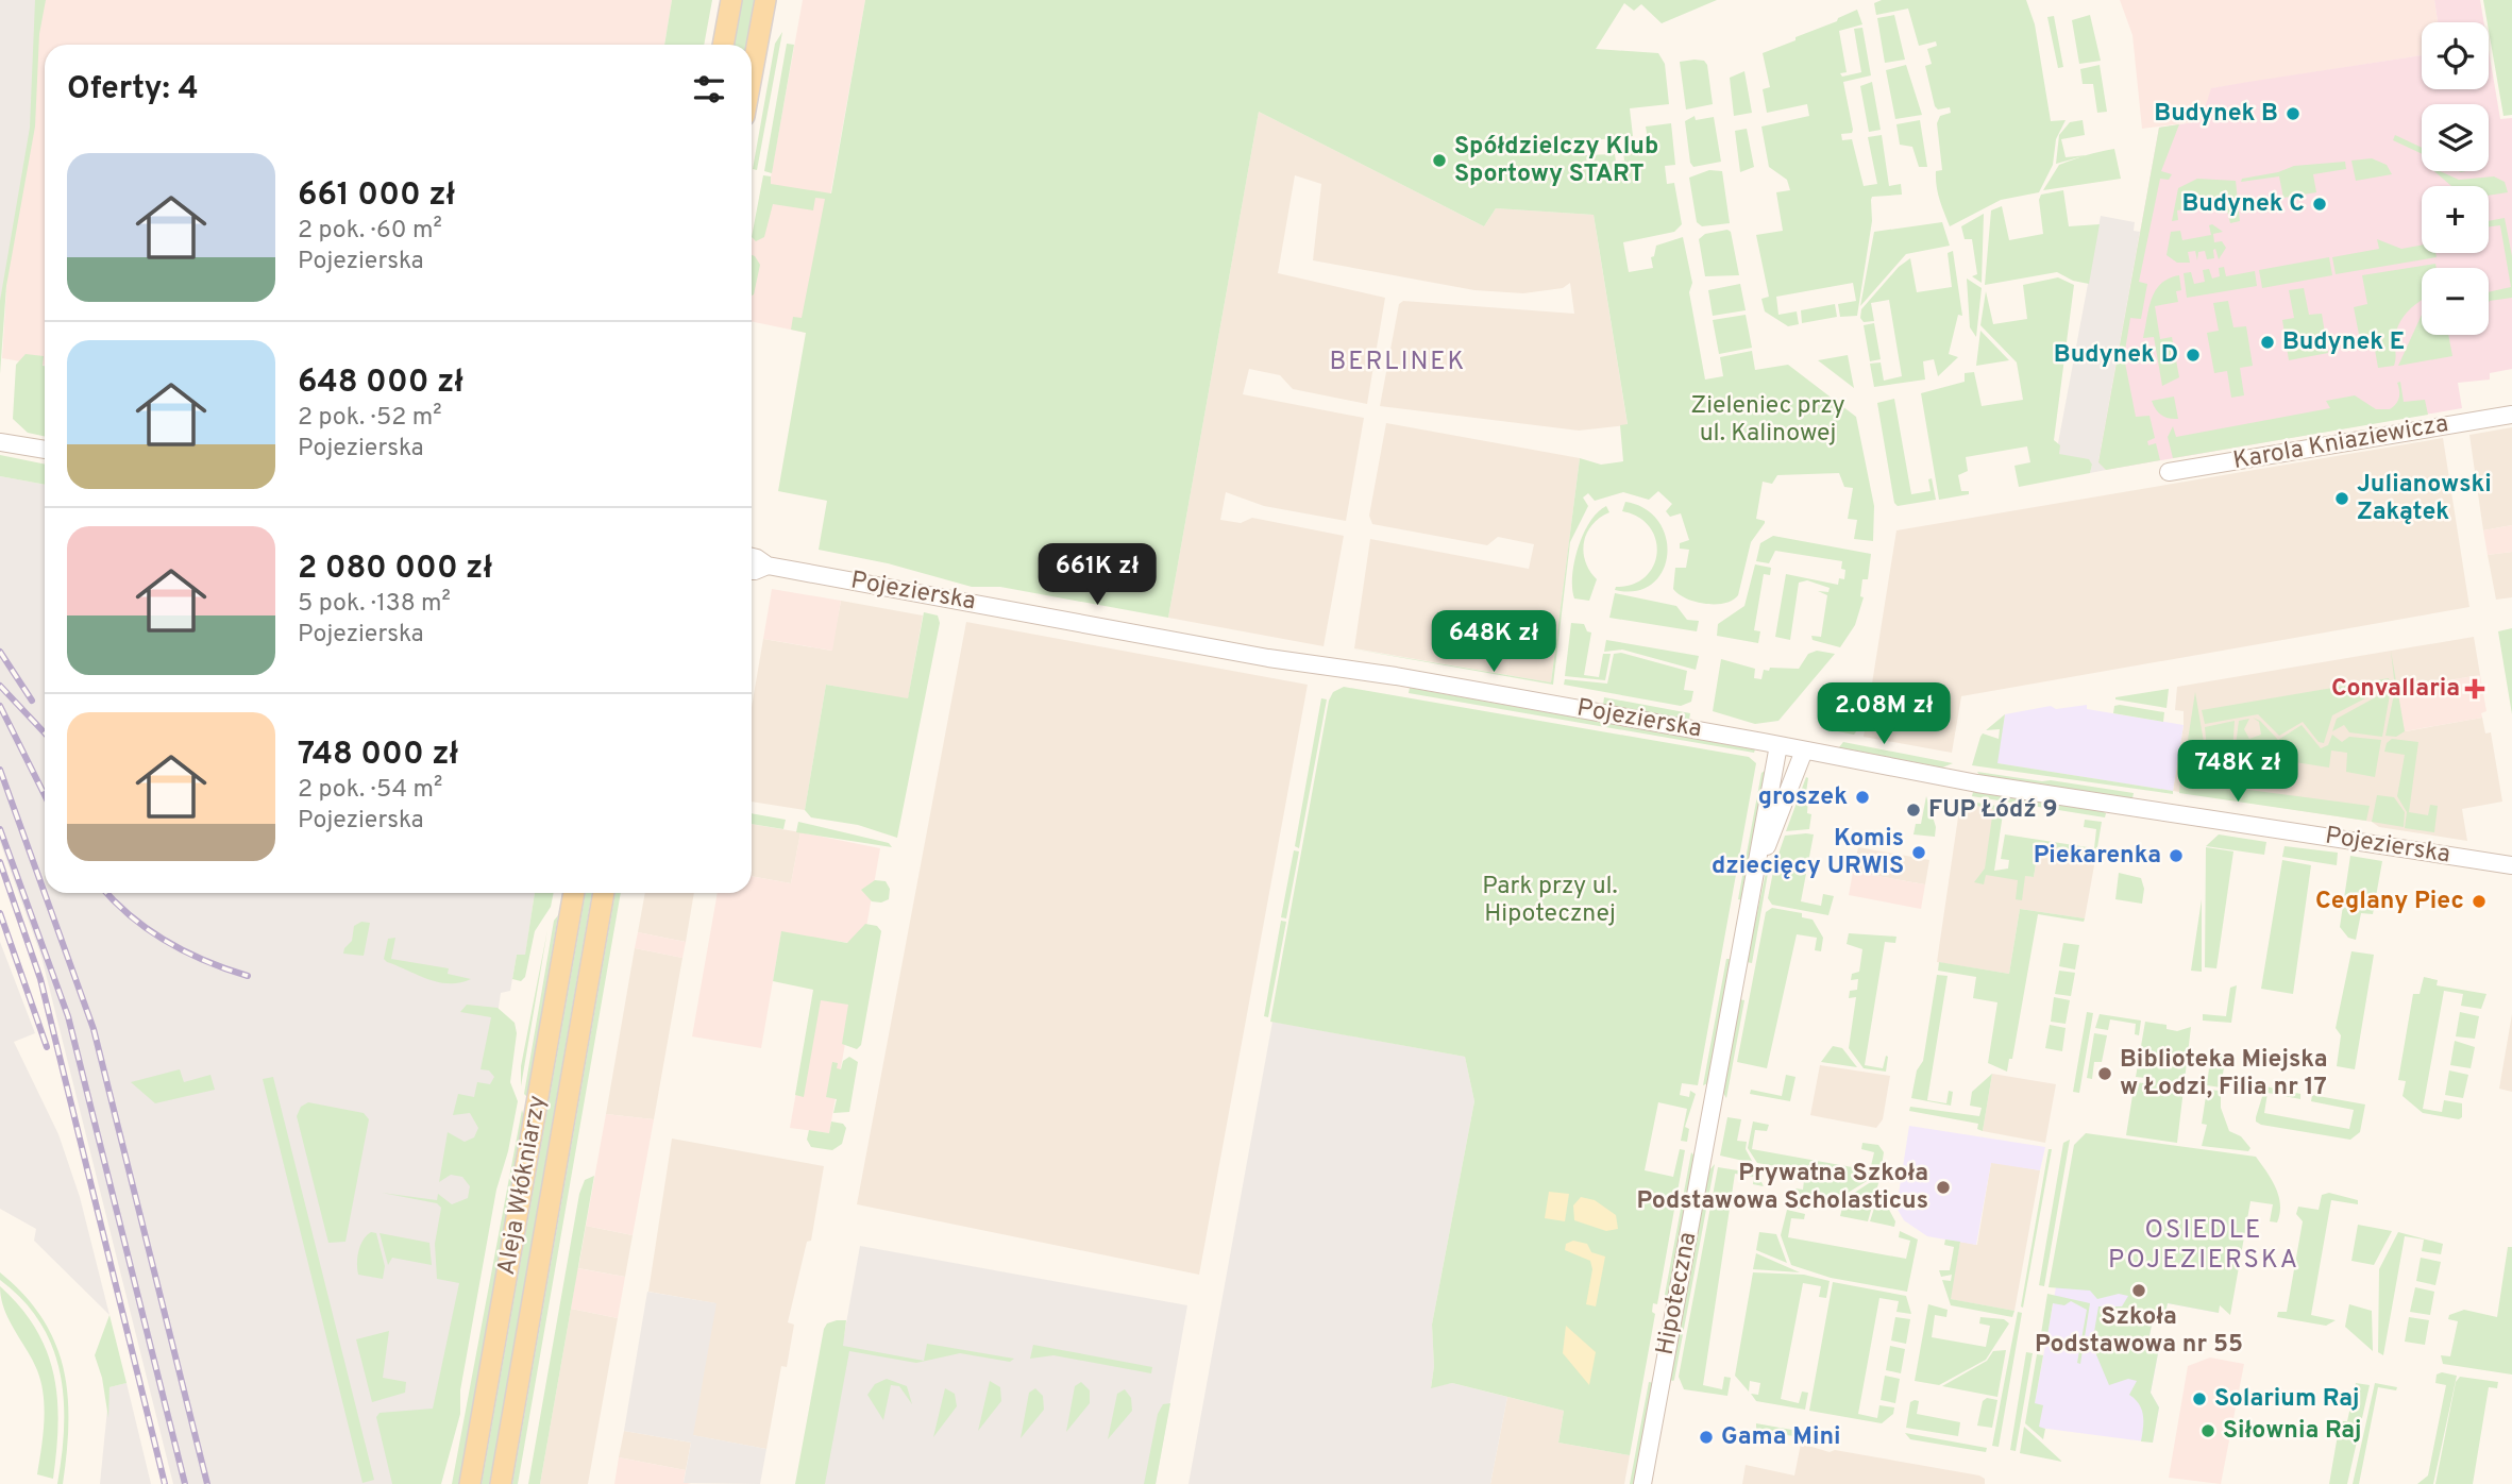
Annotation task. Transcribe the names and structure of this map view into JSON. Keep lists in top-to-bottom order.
{
  "streets": {
    "main road": ["Aleja Włókniarzy"],
    "street": ["Karola Kniaziewicza", "Pojezierska", "Hipoteczna"]
  },
  "crossings": [
    ["Pojezierska", "Hipoteczna"]
  ],
  "districts": ["BERLINEK", "OSIEDLE POJEZIERSKA"],
  "parks": ["Zieleniec przy ul. Kalinowej", "Park przy ul. Hipotecznej"],
  "places": {
    "other": [
      "Budynek B",
      "Spółdzielczy Klub Sportowy START",
      "Budynek C",
      "Budynek E",
      "Budynek D",
      "Julianowski Zakątek",
      "groszek",
      "FUP Łódź 9",
      "Komis dziecięcy URWIS",
      "Piekarenka",
      "Ceglany Piec",
      "Biblioteka Miejska w Łodzi, Filia nr 17",
      "Prywatna Szkoła Podstawowa Scholasticus",
      "Szkoła Podstawowa nr 55",
      "Solarium Raj",
      "Siłownia Raj",
      "Gama Mini"
    ],
    "health": ["Convallaria"]
  },
  "page": {
    "map_buttons": ["+", "−"],
    "heading": "Oferty: 4",
    "list": [
      {
        "name": "661 000 zł",
        "note": "2 pok. · 60 m² · Pojezierska"
      },
      {
        "name": "648 000 zł",
        "note": "2 pok. · 52 m² · Pojezierska"
      },
      {
        "name": "2 080 000 zł",
        "note": "5 pok. · 138 m² · Pojezierska"
      },
      {
        "name": "748 000 zł",
        "note": "2 pok. · 54 m² · Pojezierska"
      }
    ],
    "price": [
      "661K zł",
      "648K zł",
      "2.08M zł",
      "748K zł"
    ]
  }
}
